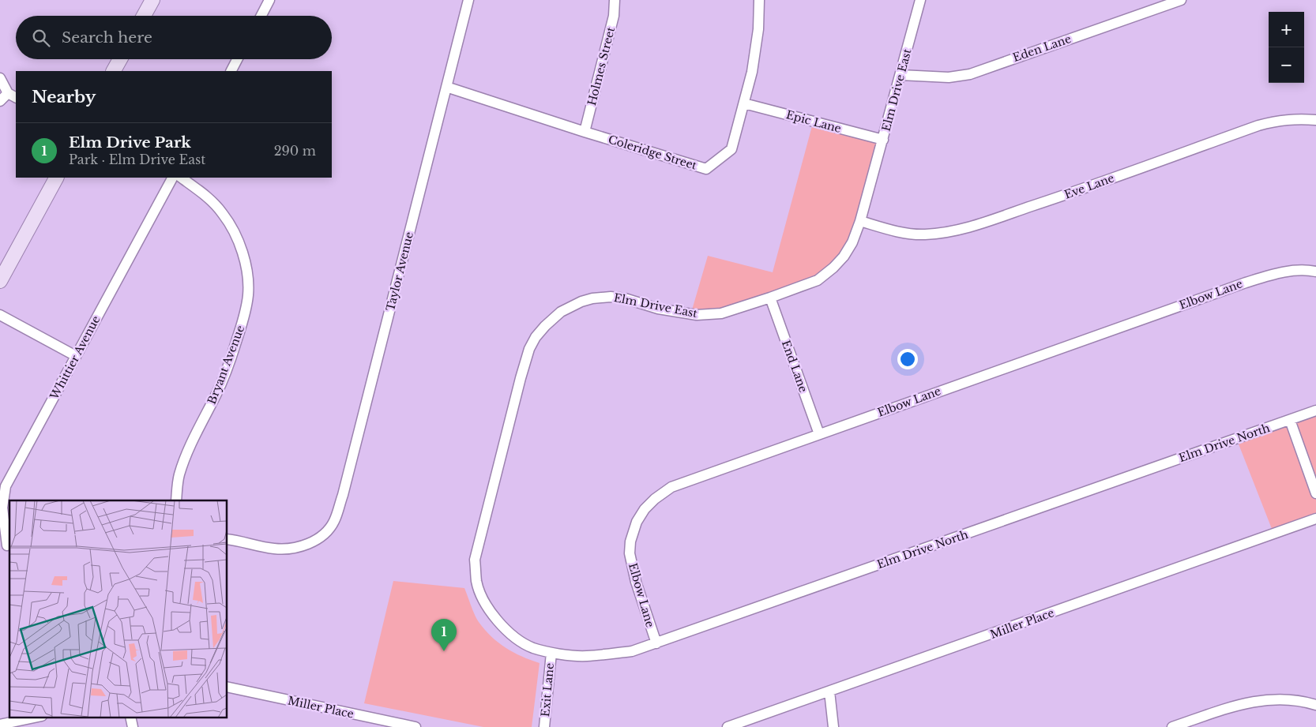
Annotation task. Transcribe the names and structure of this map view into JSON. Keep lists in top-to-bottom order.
{
  "streets": {
    "street": [
      "Eden Lane",
      "Holmes Street",
      "Elm Drive East",
      "Epic Lane",
      "Coleridge Street",
      "Eve Lane",
      "Taylor Avenue",
      "Elbow Lane",
      "Whittier Avenue",
      "Bryant Avenue",
      "End Lane",
      "Elm Drive North",
      "Miller Place",
      "Exit Lane"
    ]
  },
  "crossings": [
    ["Eden Lane", "Elm Drive East"],
    ["Holmes Street", "Coleridge Street"],
    ["Elm Drive East", "Epic Lane"],
    ["Elm Drive East", "Eve Lane"],
    ["Elm Drive East", "End Lane"],
    ["Elm Drive East", "Elm Drive North"],
    ["Elm Drive East", "Exit Lane"],
    ["Epic Lane", "Coleridge Street"],
    ["Coleridge Street", "Taylor Avenue"],
    ["Elbow Lane", "End Lane"],
    ["Elbow Lane", "Elm Drive North"],
    ["Elm Drive North", "Exit Lane"]
  ],
  "page": {
    "map_buttons": ["+", "−"],
    "search": "Search here",
    "heading": "Nearby",
    "list": [
      {
        "mark": "1",
        "name": "Elm Drive Park",
        "note": "Park · Elm Drive East",
        "value": "290 m"
      }
    ],
    "pins": "1"
  }
}
